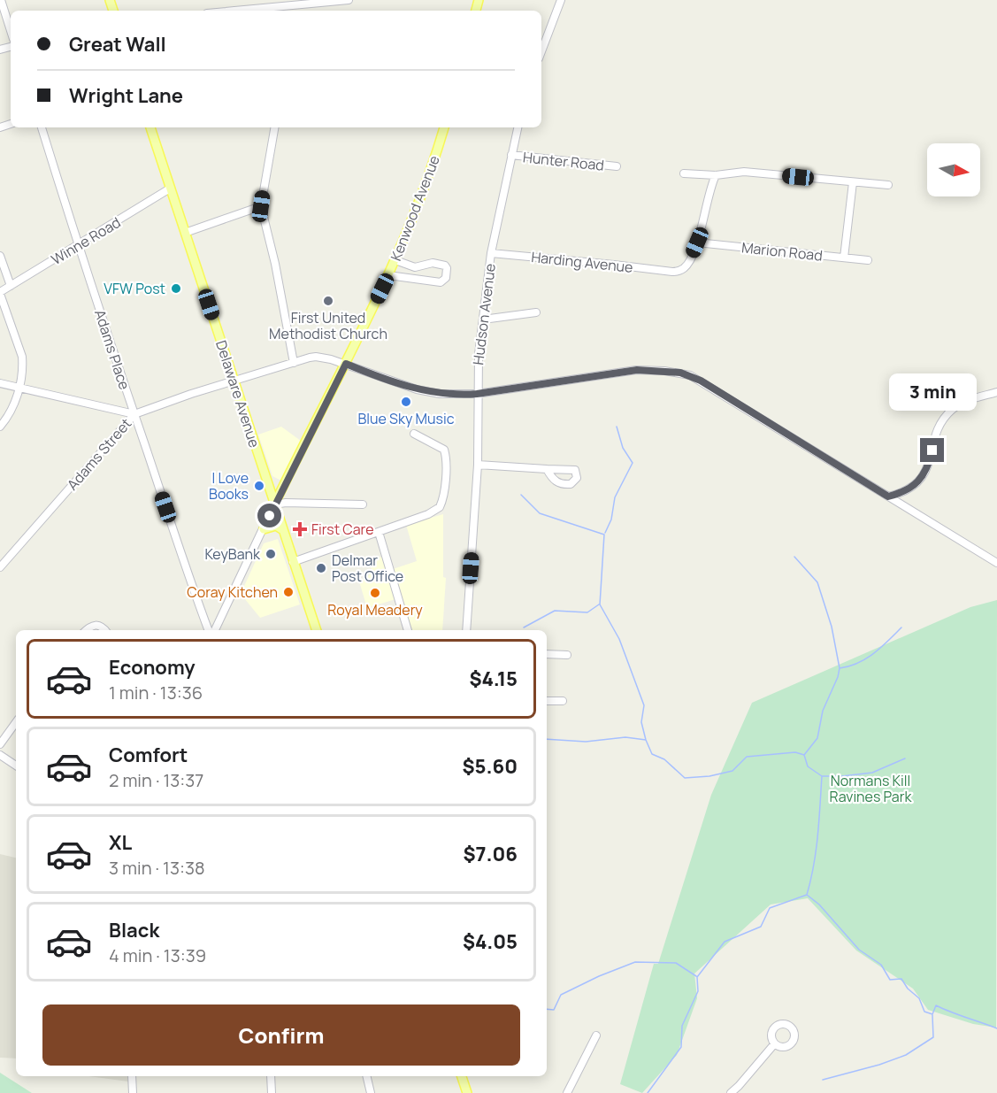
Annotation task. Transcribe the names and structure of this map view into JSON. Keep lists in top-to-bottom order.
{
  "streets": {
    "main road": ["Kenwood Avenue", "Delaware Avenue"],
    "street": [
      "Hunter Road",
      "Winne Road",
      "Marion Road",
      "Harding Avenue",
      "Hudson Avenue",
      "Adams Place",
      "Adams Street"
    ]
  },
  "crossings": [
    ["Hunter Road", "Hudson Avenue"],
    ["Kenwood Avenue", "Delaware Avenue"],
    ["Kenwood Avenue", "Adams Street"],
    ["Winne Road", "Adams Place"],
    ["Winne Road", "Delaware Avenue"],
    ["Marion Road", "Harding Avenue"],
    ["Harding Avenue", "Hudson Avenue"],
    ["Hudson Avenue", "Adams Street"],
    ["Adams Place", "Adams Street"],
    ["Delaware Avenue", "Adams Street"]
  ],
  "parks": ["Normans Kill Ravines Park"],
  "places": {
    "other": [
      "VFW Post",
      "First United Methodist Church",
      "Blue Sky Music",
      "I Love Books",
      "KeyBank",
      "Delmar Post Office",
      "Coray Kitchen",
      "Royal Meadery"
    ],
    "health": ["First Care"]
  },
  "north": "right",
  "page": {
    "banner": ["Great Wall", "Wright Lane"],
    "bubble": "3 min",
    "list": [
      {
        "name": "Economy",
        "note": "1 min · 13:36",
        "value": "$4.15"
      },
      {
        "name": "Comfort",
        "note": "2 min · 13:37",
        "value": "$5.60"
      },
      {
        "name": "XL",
        "note": "3 min · 13:38",
        "value": "$7.06"
      },
      {
        "name": "Black",
        "note": "4 min · 13:39",
        "value": "$4.05"
      }
    ],
    "buttons": "Confirm"
  }
}
